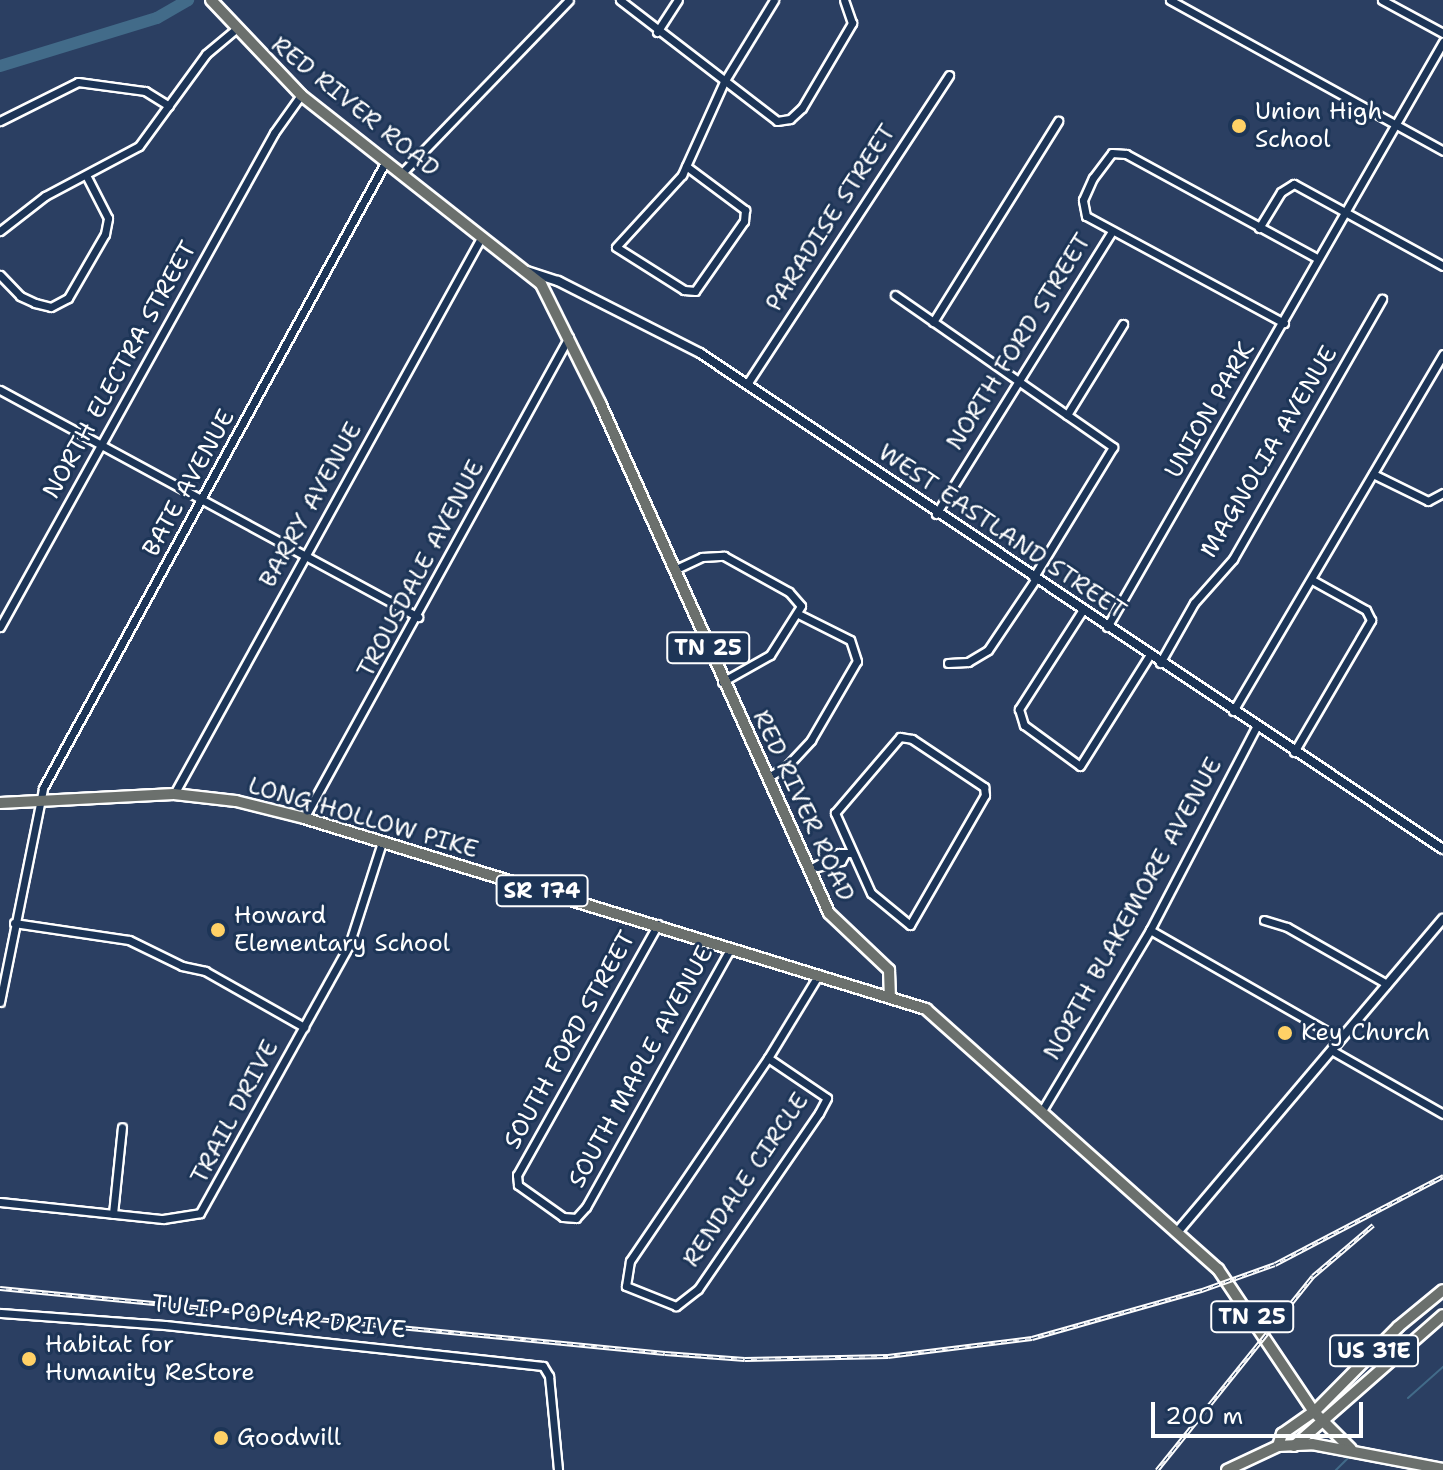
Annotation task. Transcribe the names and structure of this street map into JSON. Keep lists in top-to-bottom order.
{
  "streets": {
    "main road": [
      "RED RIVER ROAD",
      "WEST EASTLAND STREET",
      "TN 25",
      "LONG HOLLOW PIKE",
      "SR 174",
      "US 31E"
    ],
    "street": [
      "PARADISE STREET",
      "NORTH FORD STREET",
      "NORTH ELECTRA STREET",
      "UNION PARK",
      "MAGNOLIA AVENUE",
      "BATE AVENUE",
      "BARRY AVENUE",
      "TROUSDALE AVENUE",
      "NORTH BLAKEMORE AVENUE",
      "SOUTH FORD STREET",
      "SOUTH MAPLE AVENUE",
      "TRAIL DRIVE",
      "RENDALE CIRCLE",
      "TULIP POPLAR DRIVE"
    ]
  },
  "crossings": [
    ["RED RIVER ROAD", "NORTH ELECTRA STREET"],
    ["RED RIVER ROAD", "BATE AVENUE"],
    ["RED RIVER ROAD", "BARRY AVENUE"],
    ["RED RIVER ROAD", "WEST EASTLAND STREET"],
    ["RED RIVER ROAD", "TROUSDALE AVENUE"],
    ["RED RIVER ROAD", "TN 25"],
    ["RED RIVER ROAD", "LONG HOLLOW PIKE"],
    ["PARADISE STREET", "WEST EASTLAND STREET"],
    ["NORTH FORD STREET", "WEST EASTLAND STREET"],
    ["UNION PARK", "WEST EASTLAND STREET"],
    ["MAGNOLIA AVENUE", "WEST EASTLAND STREET"],
    ["BATE AVENUE", "LONG HOLLOW PIKE"],
    ["BARRY AVENUE", "WEST EASTLAND STREET"],
    ["BARRY AVENUE", "LONG HOLLOW PIKE"],
    ["WEST EASTLAND STREET", "NORTH BLAKEMORE AVENUE"],
    ["TROUSDALE AVENUE", "LONG HOLLOW PIKE"],
    ["TN 25", "LONG HOLLOW PIKE"],
    ["TN 25", "NORTH BLAKEMORE AVENUE"],
    ["TN 25", "US 31E"],
    ["LONG HOLLOW PIKE", "SOUTH FORD STREET"],
    ["LONG HOLLOW PIKE", "SOUTH MAPLE AVENUE"],
    ["LONG HOLLOW PIKE", "TRAIL DRIVE"],
    ["LONG HOLLOW PIKE", "RENDALE CIRCLE"],
    ["SOUTH FORD STREET", "SOUTH MAPLE AVENUE"]
  ],
  "places": [
    "Union High School",
    "Howard Elementary School",
    "Key Church",
    "Habitat for Humanity ReStore",
    "Goodwill"
  ],
  "scale_bar": "200 m"
}
